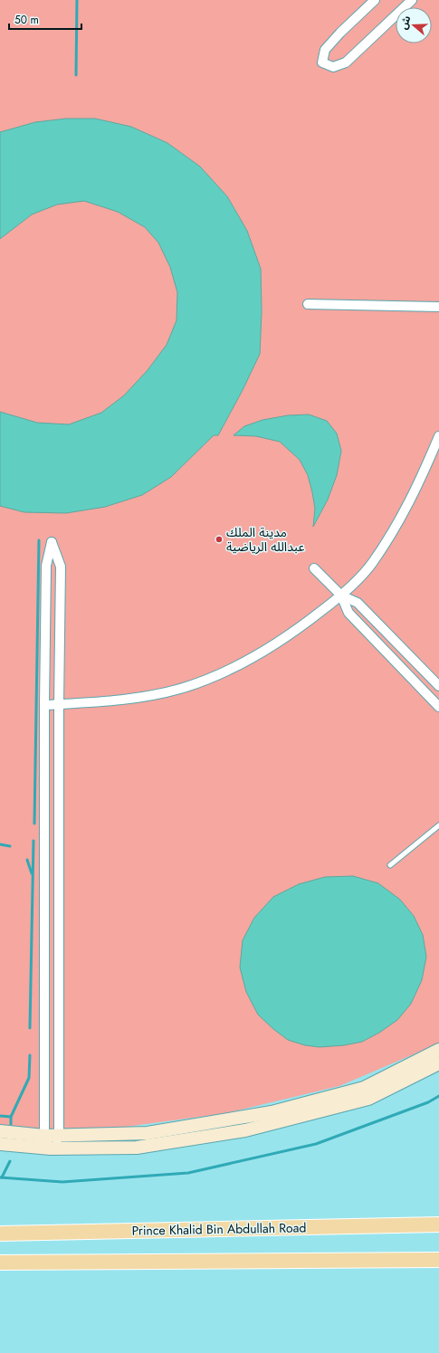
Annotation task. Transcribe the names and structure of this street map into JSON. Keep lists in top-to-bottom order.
{
  "streets": {
    "main road": ["Prince Khalid Bin Abdullah Road"]
  },
  "places": ["مدينة الملك عبدالله الرياضية"],
  "scale_bar": "50 m",
  "north": "left"
}
